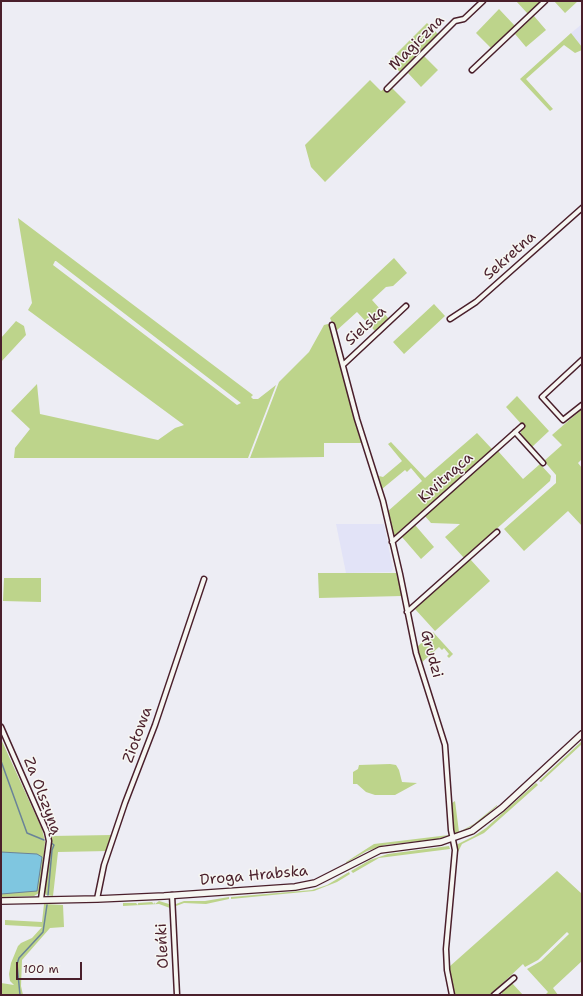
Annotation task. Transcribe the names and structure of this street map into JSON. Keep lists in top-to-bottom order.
{
  "streets": {
    "street": [
      "Magiczna",
      "Sekretna",
      "Sielska",
      "Kwitnąca",
      "Grudzi",
      "Ziołowa",
      "Za Olszyną",
      "Droga Hrabska",
      "Oleńki"
    ]
  },
  "crossings": [
    ["Sielska", "Grudzi"],
    ["Kwitnąca", "Grudzi"],
    ["Grudzi", "Droga Hrabska"],
    ["Ziołowa", "Droga Hrabska"],
    ["Za Olszyną", "Droga Hrabska"],
    ["Droga Hrabska", "Oleńki"]
  ],
  "scale_bar": "100 m"
}
